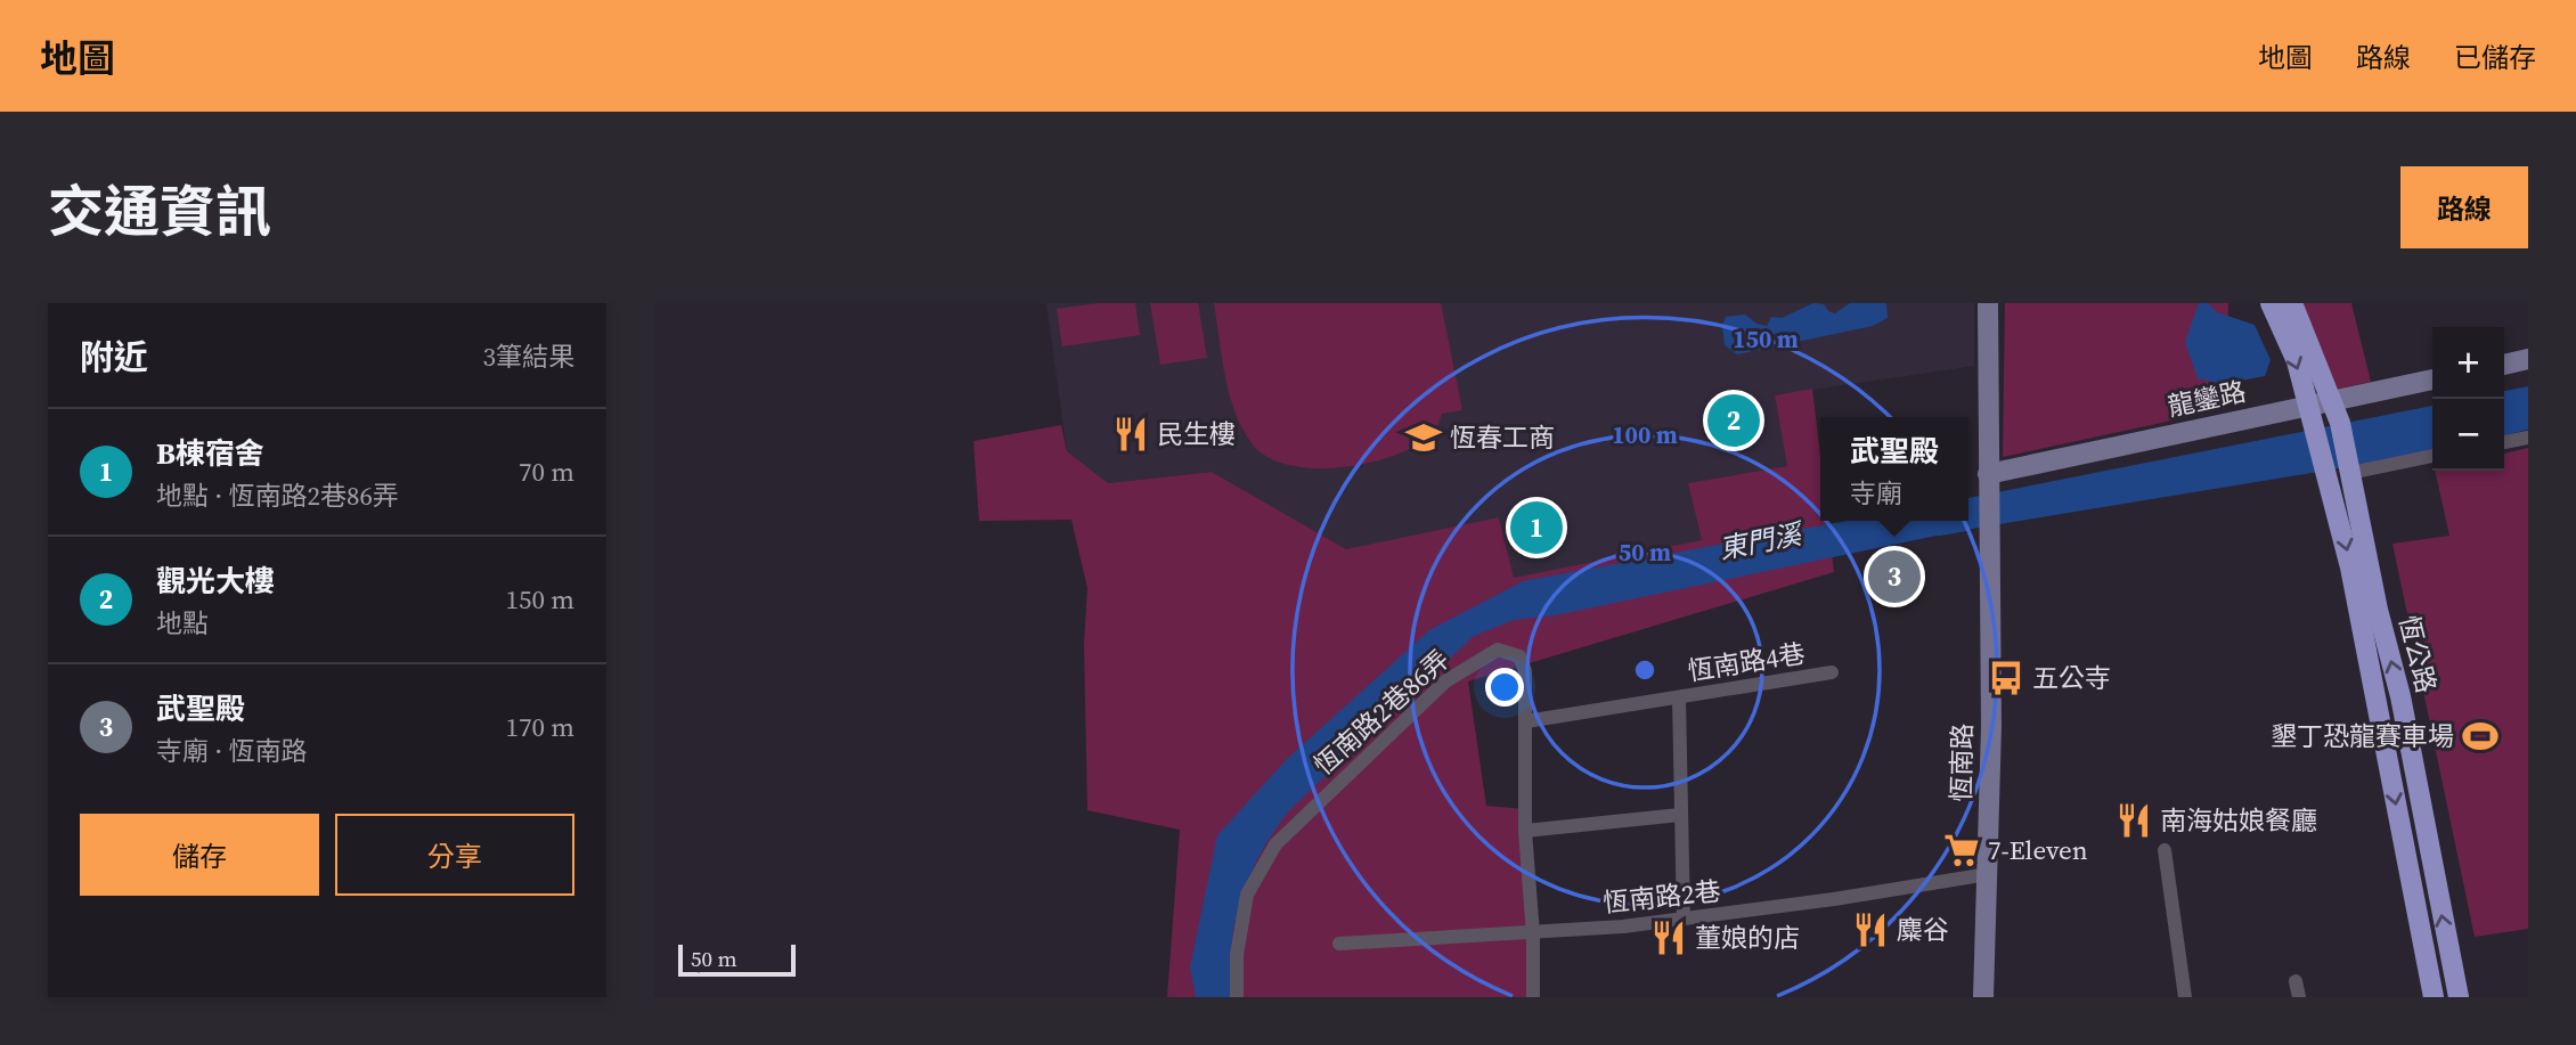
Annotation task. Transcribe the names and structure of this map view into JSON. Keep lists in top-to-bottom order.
{
  "streets": {
    "main road": ["恆公路"],
    "street": [
      "龍鑾路",
      "恆南路4巷",
      "恆南路2巷86弄",
      "恆南路",
      "恆南路2巷"
    ]
  },
  "crossings": [
    ["龍鑾路", "恆公路"],
    ["龍鑾路", "恆南路"],
    ["恆南路4巷", "恆南路2巷86弄"],
    ["恆南路2巷86弄", "恆南路2巷"],
    ["恆南路", "恆南路2巷"]
  ],
  "water": ["東門溪"],
  "places": {
    "restaurant": [
      "民生樓",
      "南海姑娘餐廳",
      "麋谷",
      "董娘的店"
    ],
    "school or university": ["恆春工商"],
    "bus stop": ["五公寺"],
    "sports": ["墾丁恐龍賽車場"],
    "supermarket": ["7-Eleven"]
  },
  "scale_bar": "50 m",
  "page": {
    "header": "地圖",
    "nav": ["地圖", "路線", "已儲存"],
    "title": "交通資訊",
    "buttons": [
      "路線",
      ["儲存", "分享"]
    ],
    "heading": ["附近", "3筆結果"],
    "map_buttons": ["+", "−"],
    "pins": ["2", "1", "3"],
    "list": [
      {
        "mark": "1",
        "name": "B棟宿舍",
        "note": "地點 · 恆南路2巷86弄",
        "value": "70 m"
      },
      {
        "mark": "2",
        "name": "觀光大樓",
        "note": "地點",
        "value": "150 m"
      },
      {
        "mark": "3",
        "name": "武聖殿",
        "note": "寺廟 · 恆南路",
        "value": "170 m"
      }
    ],
    "popup": ["武聖殿", "寺廟"],
    "scale": "50 m"
  },
  "rings": ["150 m", "100 m", "50 m"]
}
